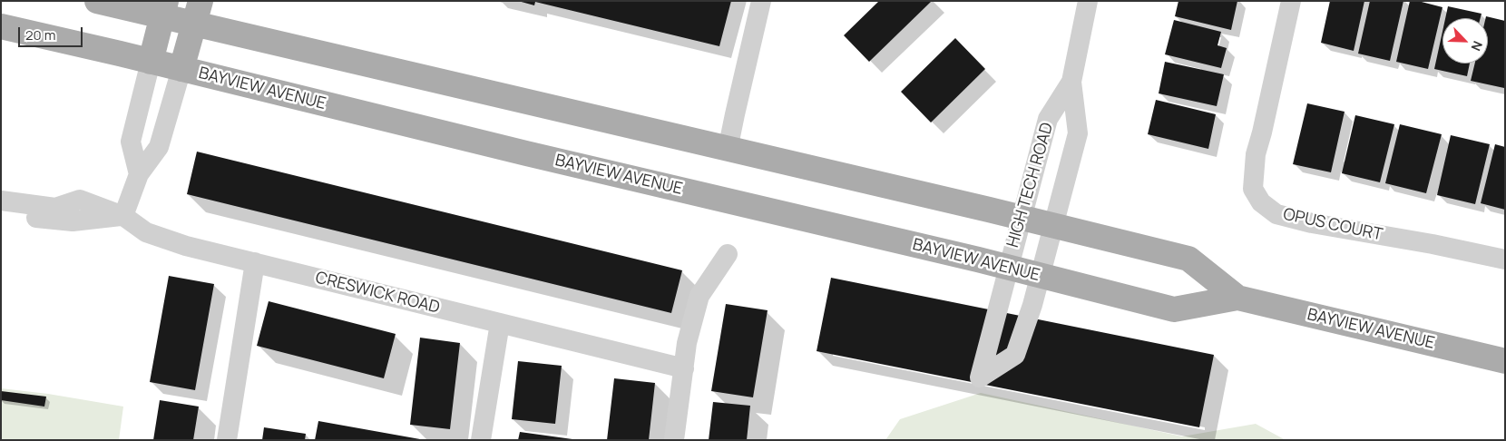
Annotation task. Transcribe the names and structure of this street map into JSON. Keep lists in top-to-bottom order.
{
  "streets": {
    "main road": ["BAYVIEW AVENUE"],
    "street": ["HIGH TECH ROAD", "OPUS COURT", "CRESWICK ROAD"]
  },
  "crossings": [
    ["BAYVIEW AVENUE", "HIGH TECH ROAD"]
  ],
  "scale_bar": "20 m",
  "north": "bottom right"
}
